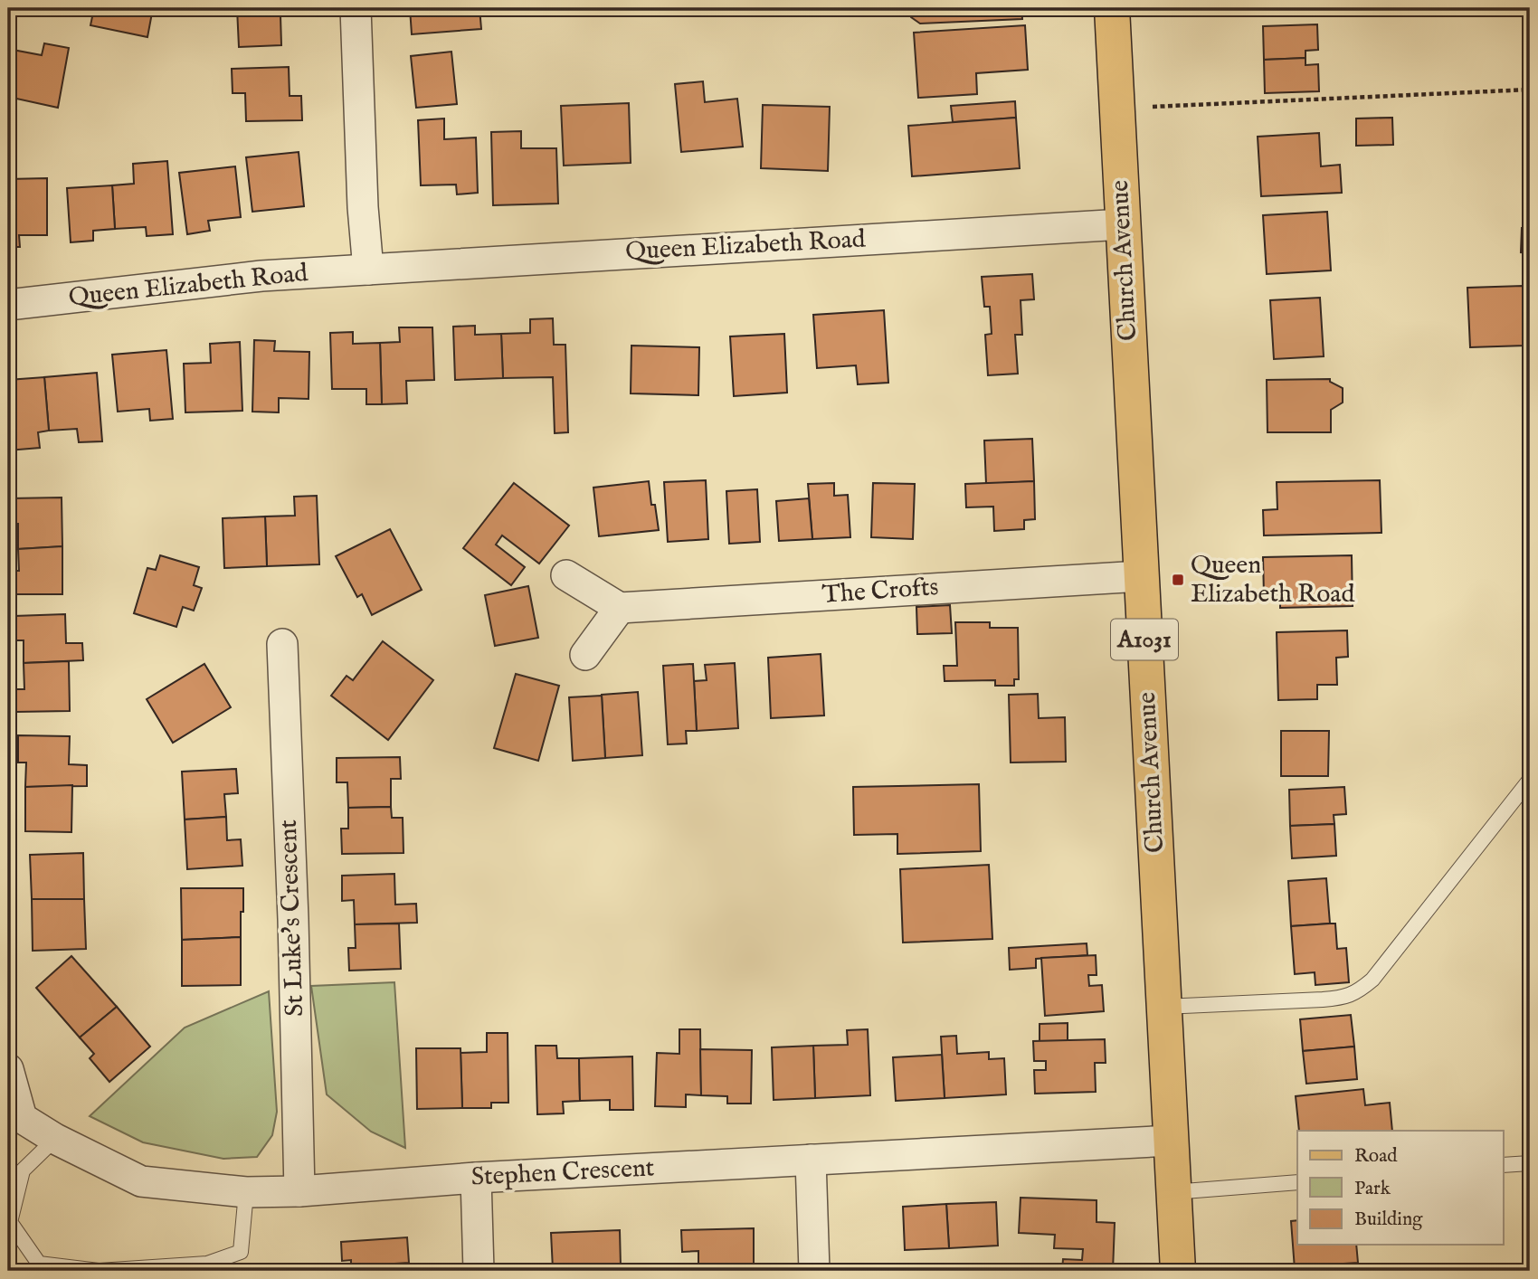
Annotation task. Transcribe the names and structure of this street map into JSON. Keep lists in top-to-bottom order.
{
  "streets": {
    "main road": ["Church Avenue", "A1031"],
    "street": [
      "Queen Elizabeth Road",
      "The Crofts",
      "St Luke's Crescent",
      "Stephen Crescent"
    ]
  },
  "crossings": [
    ["Queen Elizabeth Road", "Church Avenue"],
    ["Church Avenue", "The Crofts"],
    ["Church Avenue", "Stephen Crescent"],
    ["St Luke's Crescent", "Stephen Crescent"]
  ],
  "places": {
    "transit": ["Queen Elizabeth Road"]
  },
  "legend": ["Road", "Park", "Building"]
}
